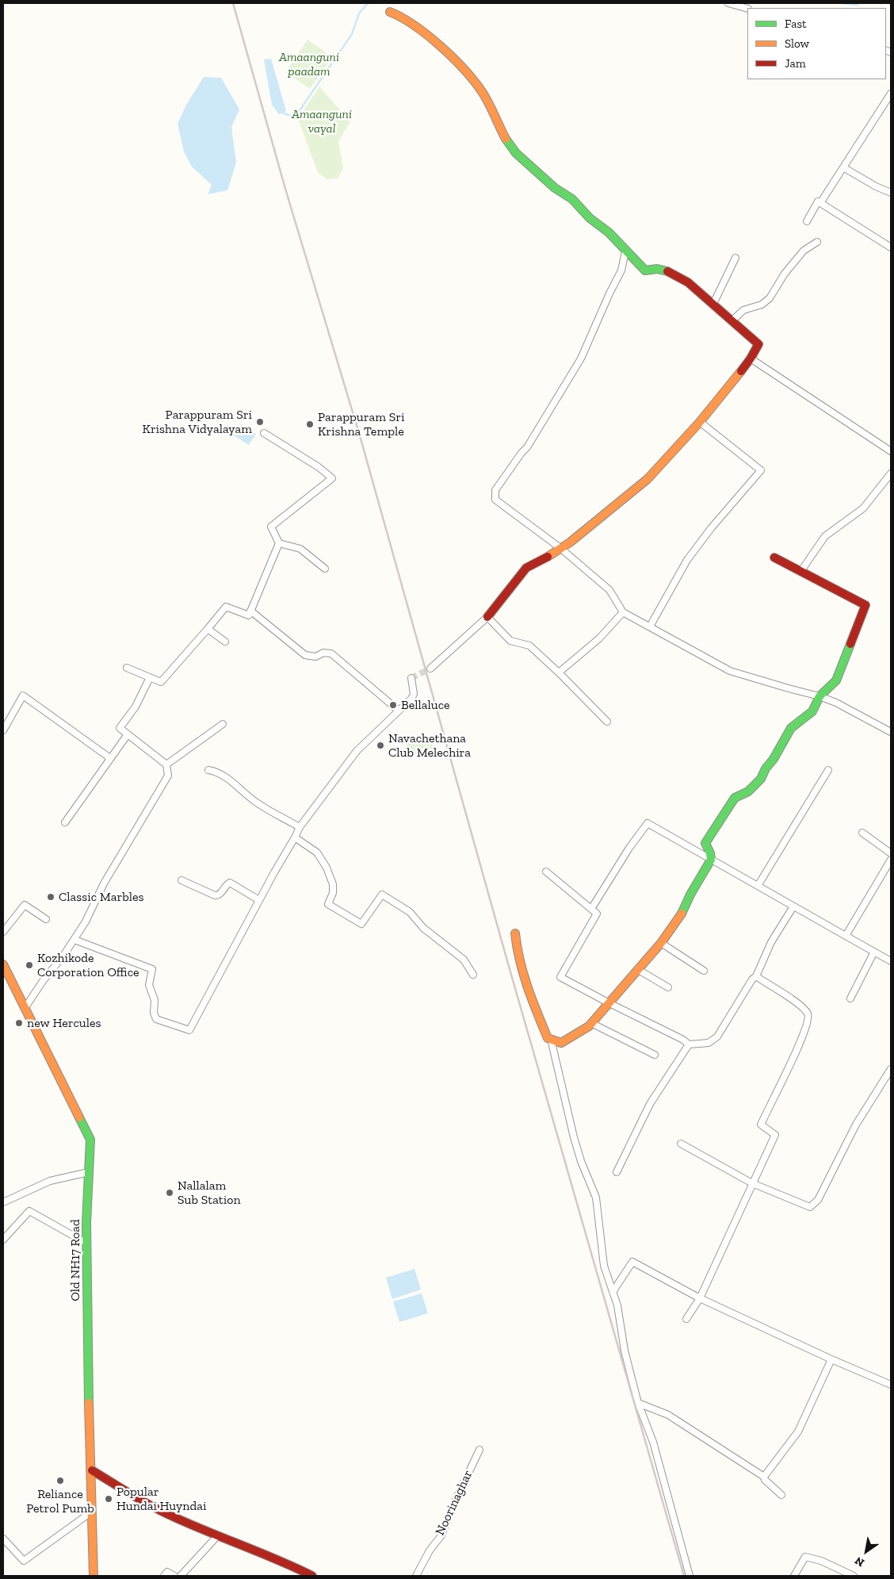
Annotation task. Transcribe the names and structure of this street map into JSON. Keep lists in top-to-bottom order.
{
  "streets": {
    "street": ["Old NH17 Road", "Noorinaghar"]
  },
  "parks": ["Amaanguni paadam", "Amaanguni vayal"],
  "places": [
    "Parappuram Sri Krishna Vidyalayam",
    "Parappuram Sri Krishna Temple",
    "Bellaluce",
    "Navachethana Club Melechira",
    "Classic Marbles",
    "Kozhikode Corporation Office",
    "new Hercules",
    "Nallalam Sub Station",
    "Reliance Petrol Pumb",
    "Popular Hundai Huyndai"
  ],
  "legend": ["Fast", "Slow", "Jam"],
  "north": "bottom left"
}
